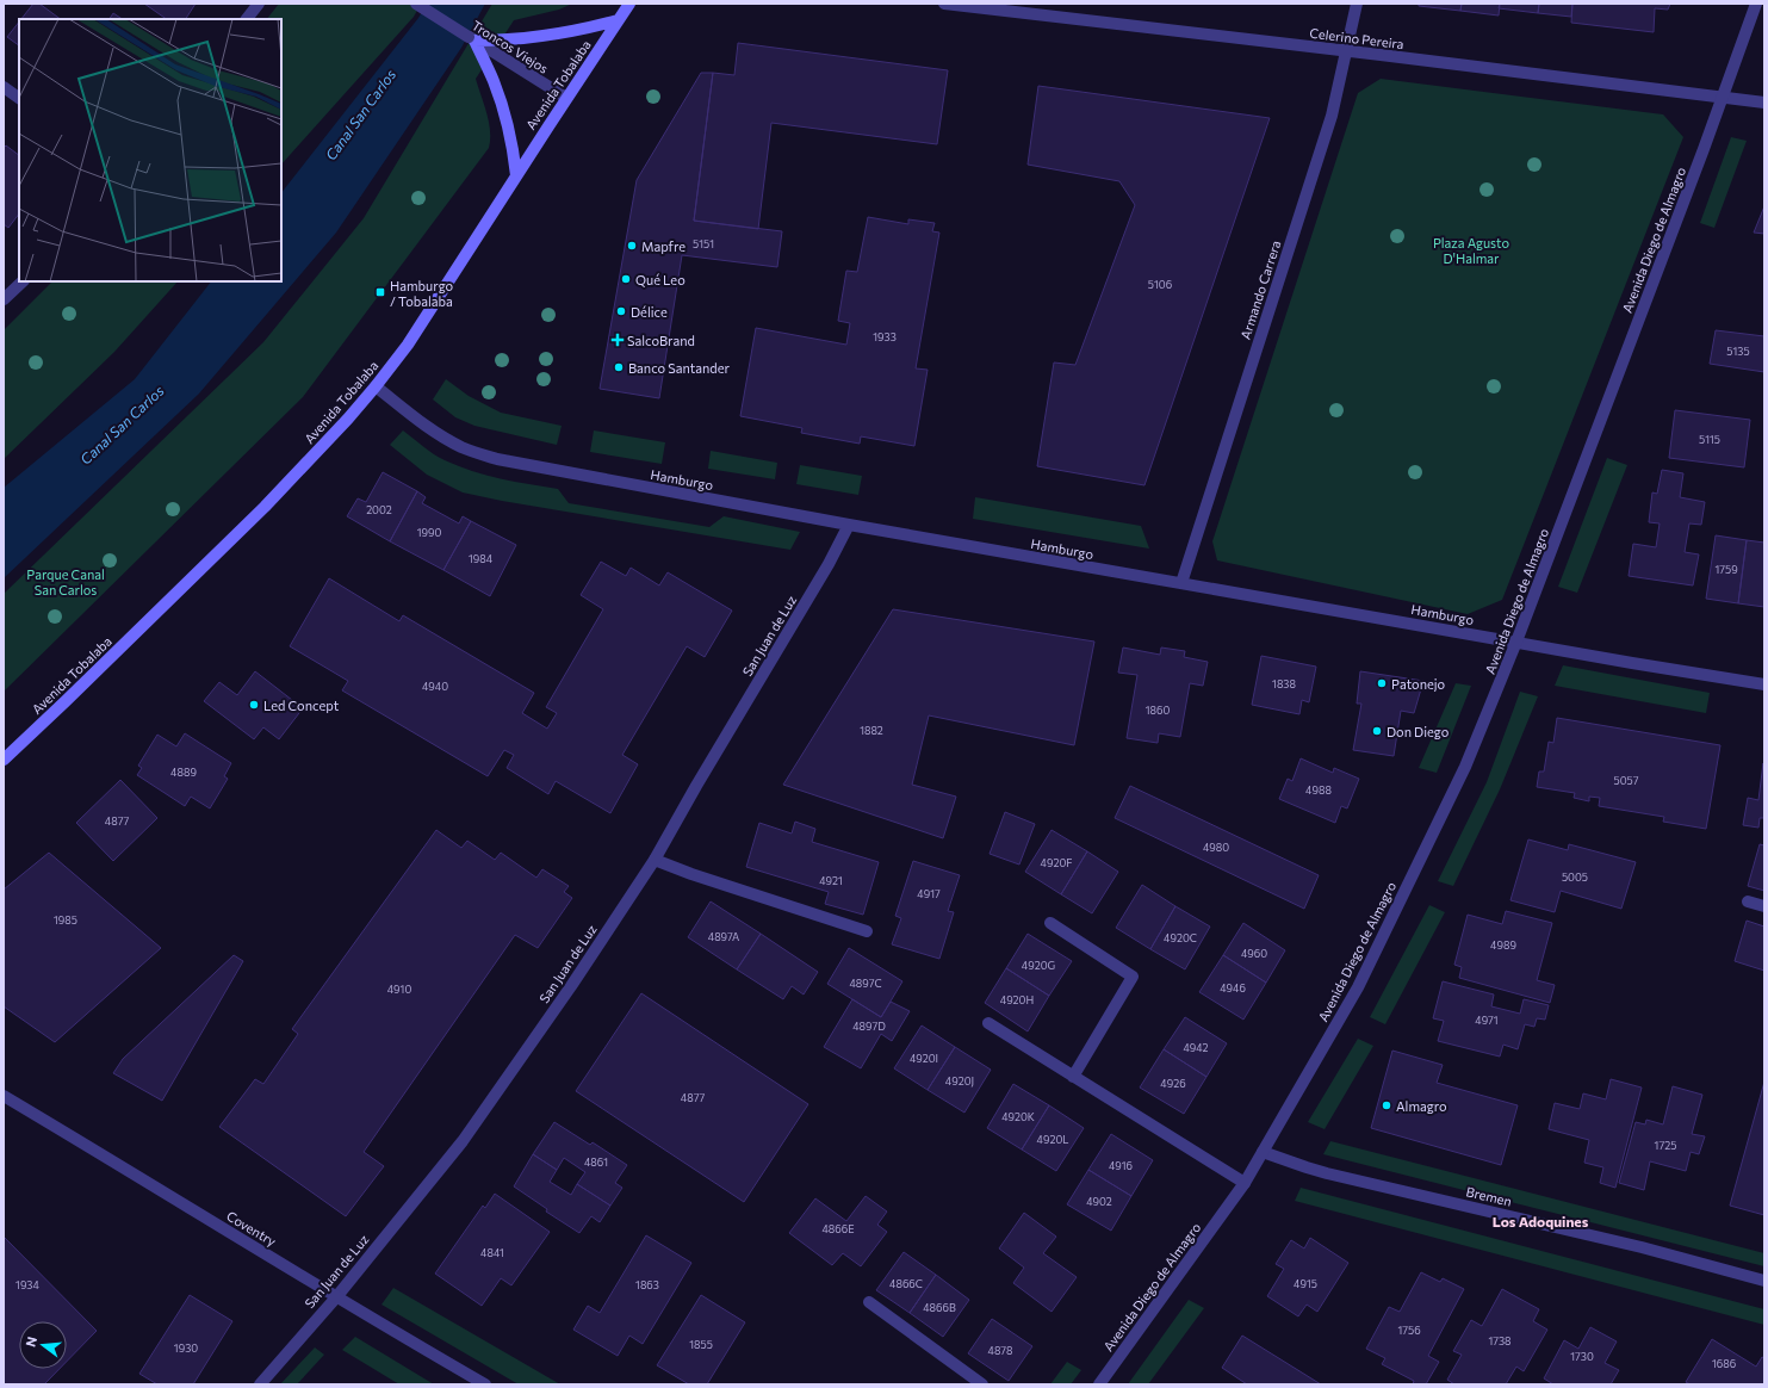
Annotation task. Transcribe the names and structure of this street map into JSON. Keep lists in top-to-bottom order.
{
  "streets": {
    "main road": ["Avenida Tobalaba"],
    "street": [
      "Celerino Pereira",
      "Troncos Viejos",
      "Avenida Diego de Almagro",
      "Armando Carrera",
      "Hamburgo",
      "San Juan de Luz",
      "Bremen",
      "Coventry"
    ]
  },
  "crossings": [
    ["Celerino Pereira", "Avenida Diego de Almagro"],
    ["Celerino Pereira", "Armando Carrera"],
    ["Troncos Viejos", "Avenida Tobalaba"],
    ["Avenida Tobalaba", "Hamburgo"],
    ["Avenida Diego de Almagro", "Hamburgo"],
    ["Avenida Diego de Almagro", "Bremen"],
    ["Armando Carrera", "Hamburgo"],
    ["Hamburgo", "San Juan de Luz"],
    ["San Juan de Luz", "Coventry"]
  ],
  "districts": ["Los Adoquines"],
  "water": ["Canal San Carlos"],
  "parks": ["Plaza Agusto D'Halmar", "Parque Canal San Carlos"],
  "places": {
    "other": [
      "Mapfre",
      "Qué Leo",
      "Délice",
      "Banco Santander",
      "Patonejo",
      "Led Concept",
      "Don Diego",
      "Almagro"
    ],
    "transit": ["Hamburgo / Tobalaba"],
    "health": ["SalcoBrand"]
  },
  "house_numbers": [
    "5151",
    "5106",
    "1933",
    "5135",
    "5115",
    "2002",
    "1990",
    "1984",
    "1759",
    "1838",
    "4940",
    "1860",
    "1882",
    "4889",
    "5057",
    "4988",
    "4877",
    "4980",
    "4920F",
    "5005",
    "4921",
    "4917",
    "1985",
    "4897A",
    "4920C",
    "4989",
    "4960",
    "4920G",
    "4897C",
    "4946",
    "4910",
    "4920H",
    "4971",
    "4897D",
    "4942",
    "4920I",
    "4920J",
    "4926",
    "4877",
    "4920K",
    "4920L",
    "1725",
    "4861",
    "4916",
    "4902",
    "4866E",
    "4841",
    "4866C",
    "4915",
    "1934",
    "1863",
    "4866B",
    "1756",
    "1738",
    "1855",
    "1930",
    "4878",
    "1730",
    "1686"
  ],
  "north": "left"
}
